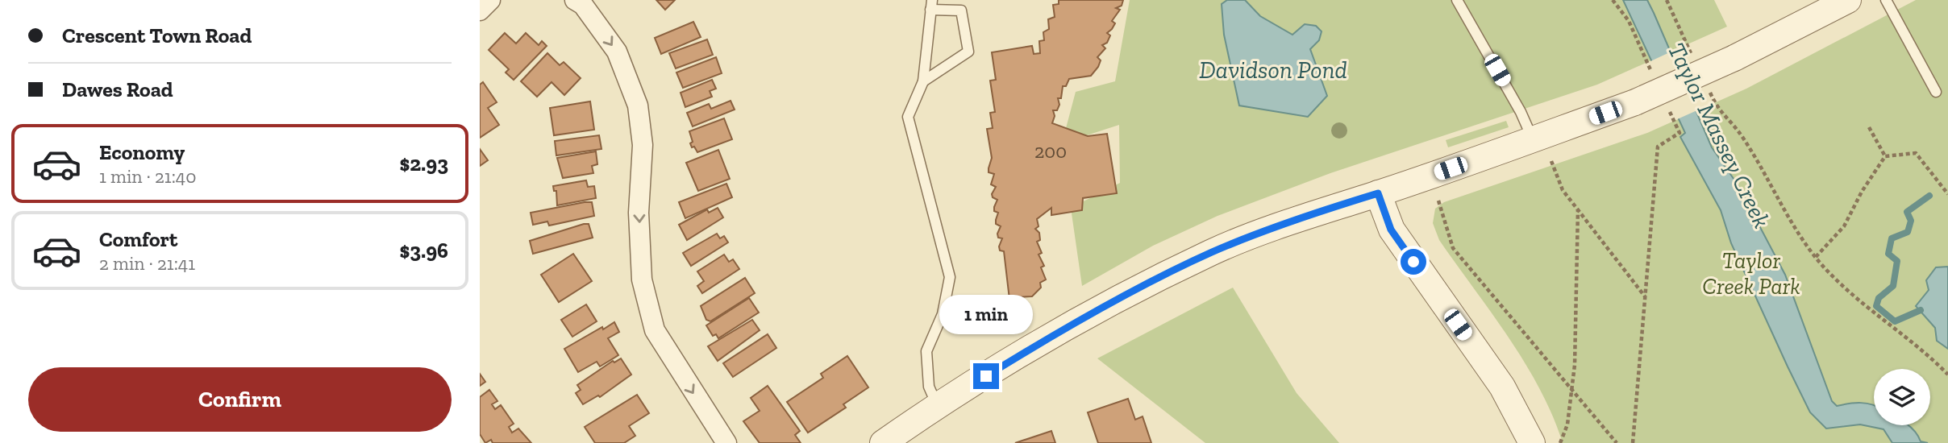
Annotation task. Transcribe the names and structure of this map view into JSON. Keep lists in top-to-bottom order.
{
  "water": ["Davidson Pond", "Taylor Massey Creek"],
  "parks": ["Taylor Creek Park"],
  "house_numbers": ["200"],
  "page": {
    "banner": ["Crescent Town Road", "Dawes Road"],
    "list": [
      {
        "name": "Economy",
        "note": "1 min · 21:40",
        "value": "$2.93"
      },
      {
        "name": "Comfort",
        "note": "2 min · 21:41",
        "value": "$3.96"
      }
    ],
    "bubble": "1 min",
    "buttons": "Confirm"
  }
}
